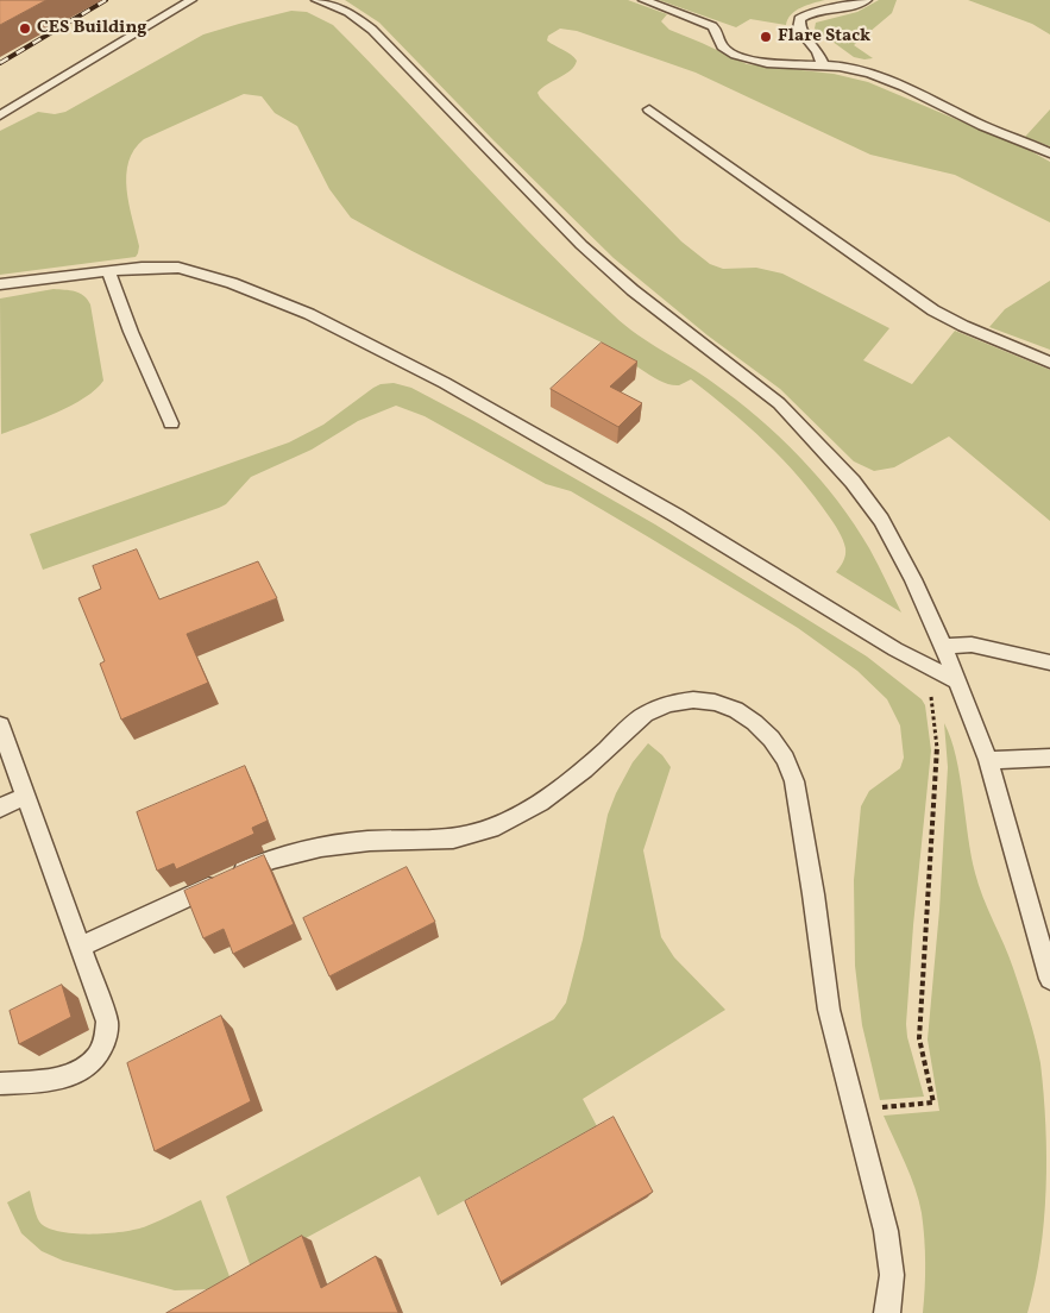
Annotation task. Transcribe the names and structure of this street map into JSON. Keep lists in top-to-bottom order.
{
  "places": ["CES Building", "Flare Stack"]
}
